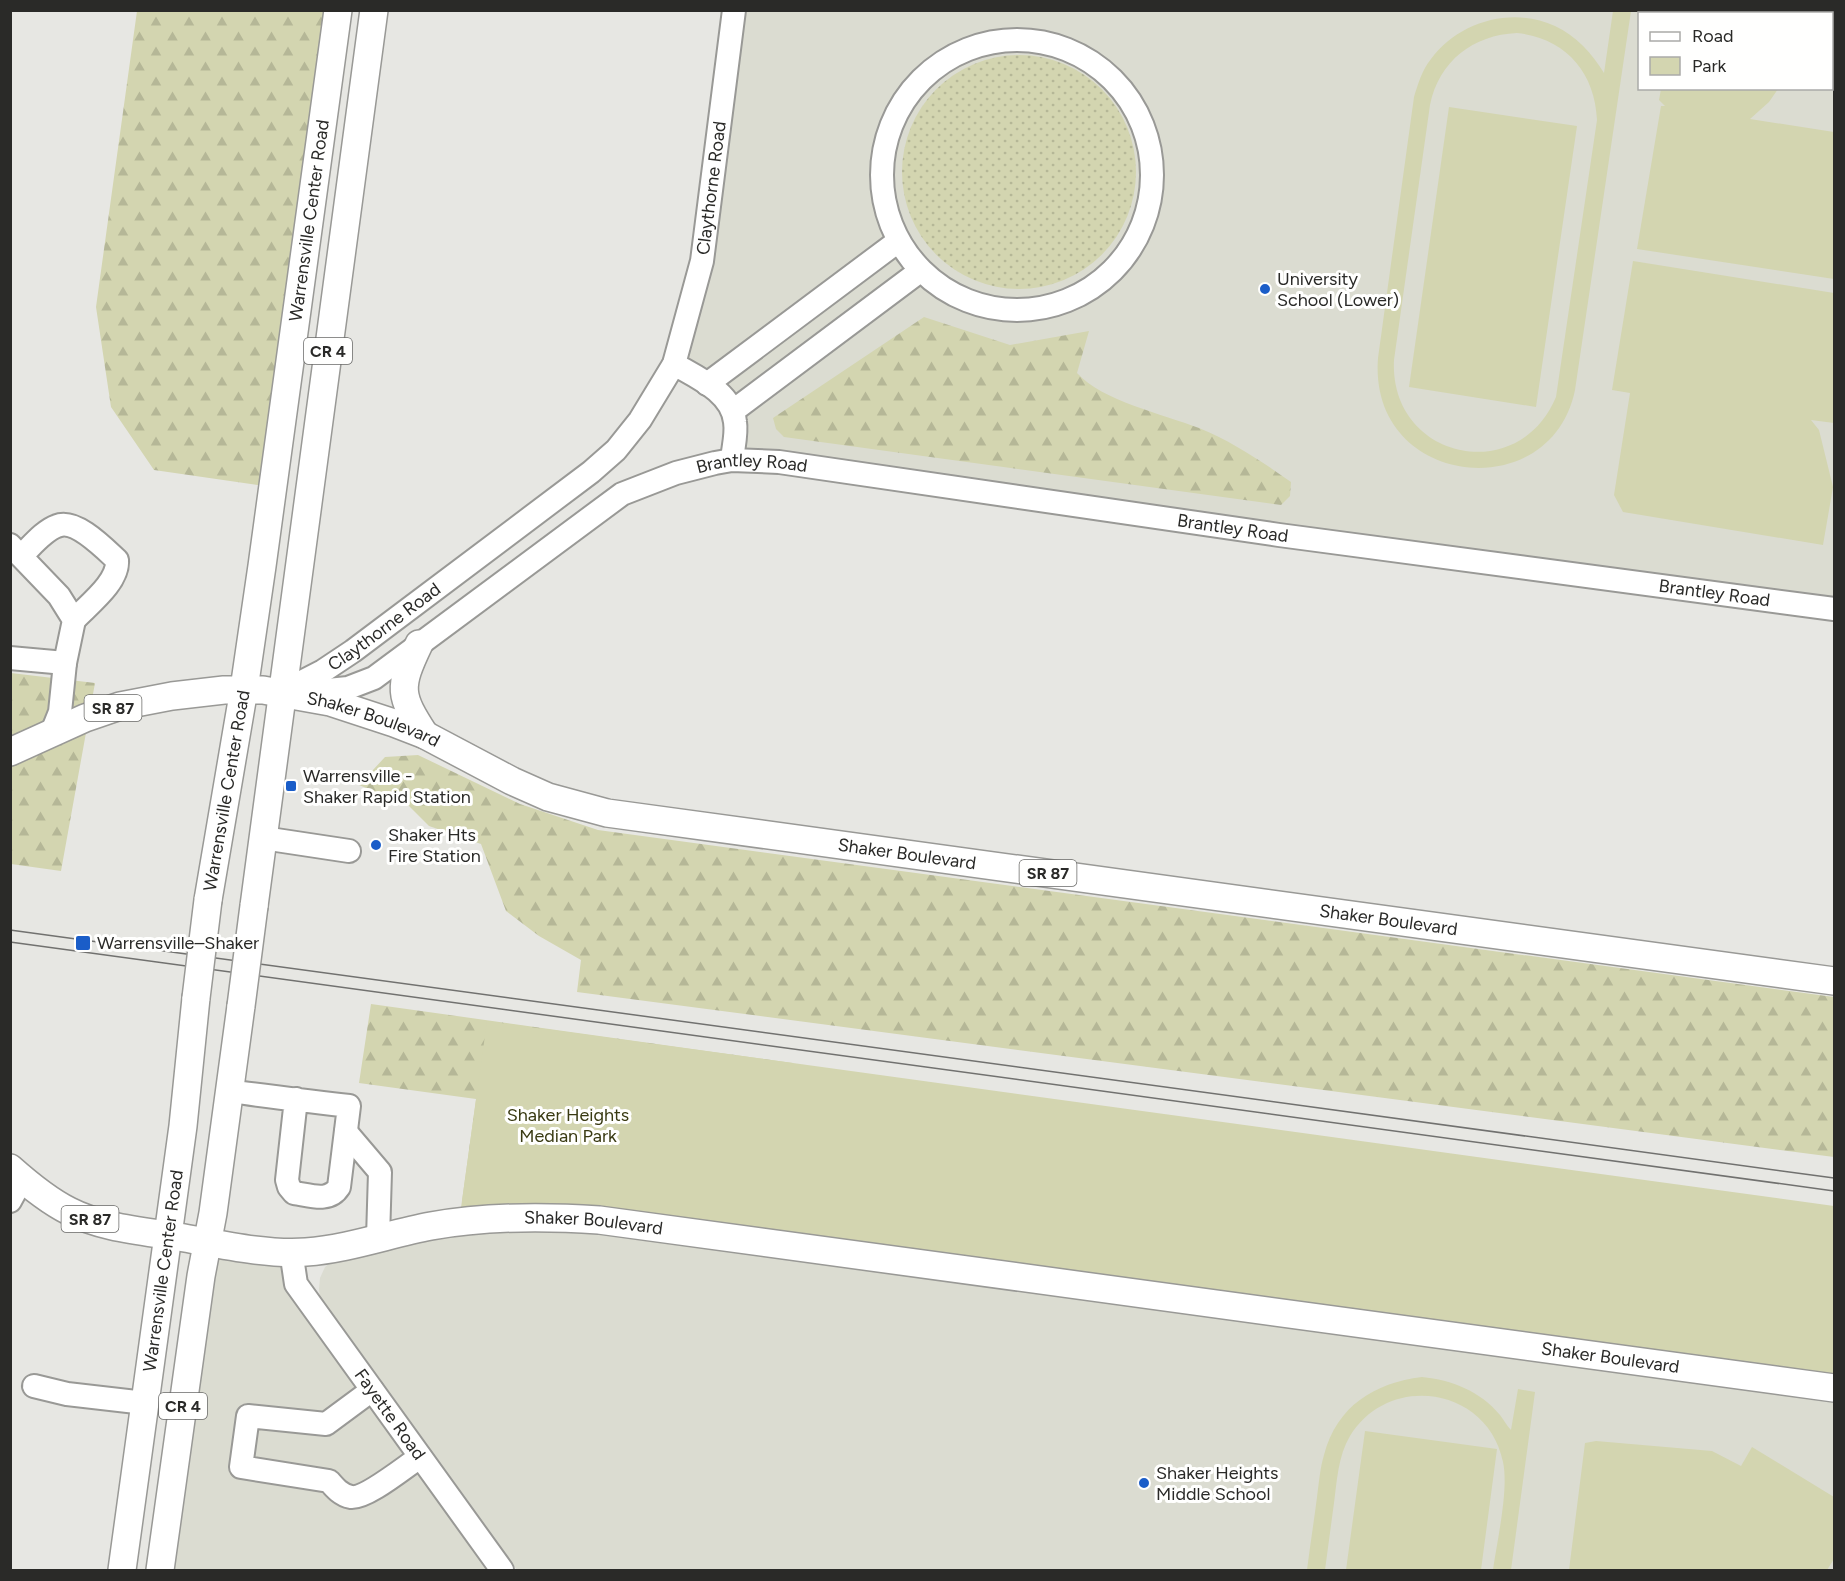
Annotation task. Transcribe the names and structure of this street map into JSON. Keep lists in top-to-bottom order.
{
  "streets": {
    "main road": [
      "Warrensville Center Road",
      "CR 4",
      "SR 87",
      "Shaker Boulevard"
    ],
    "street": ["Claythorne Road", "Brantley Road", "Fayette Road"]
  },
  "crossings": [
    ["Claythorne Road", "Warrensville Center Road"],
    ["Claythorne Road", "Brantley Road"],
    ["Claythorne Road", "Shaker Boulevard"],
    ["Warrensville Center Road", "Shaker Boulevard"],
    ["Shaker Boulevard", "Fayette Road"]
  ],
  "parks": ["Shaker Heights Median Park"],
  "places": {
    "other": ["University School (Lower)", "Shaker Hts Fire Station", "Shaker Heights Middle School"],
    "transit": ["Warrensville - Shaker Rapid Station", "Warrensville–Shaker"]
  },
  "legend": ["Road", "Park"]
}
